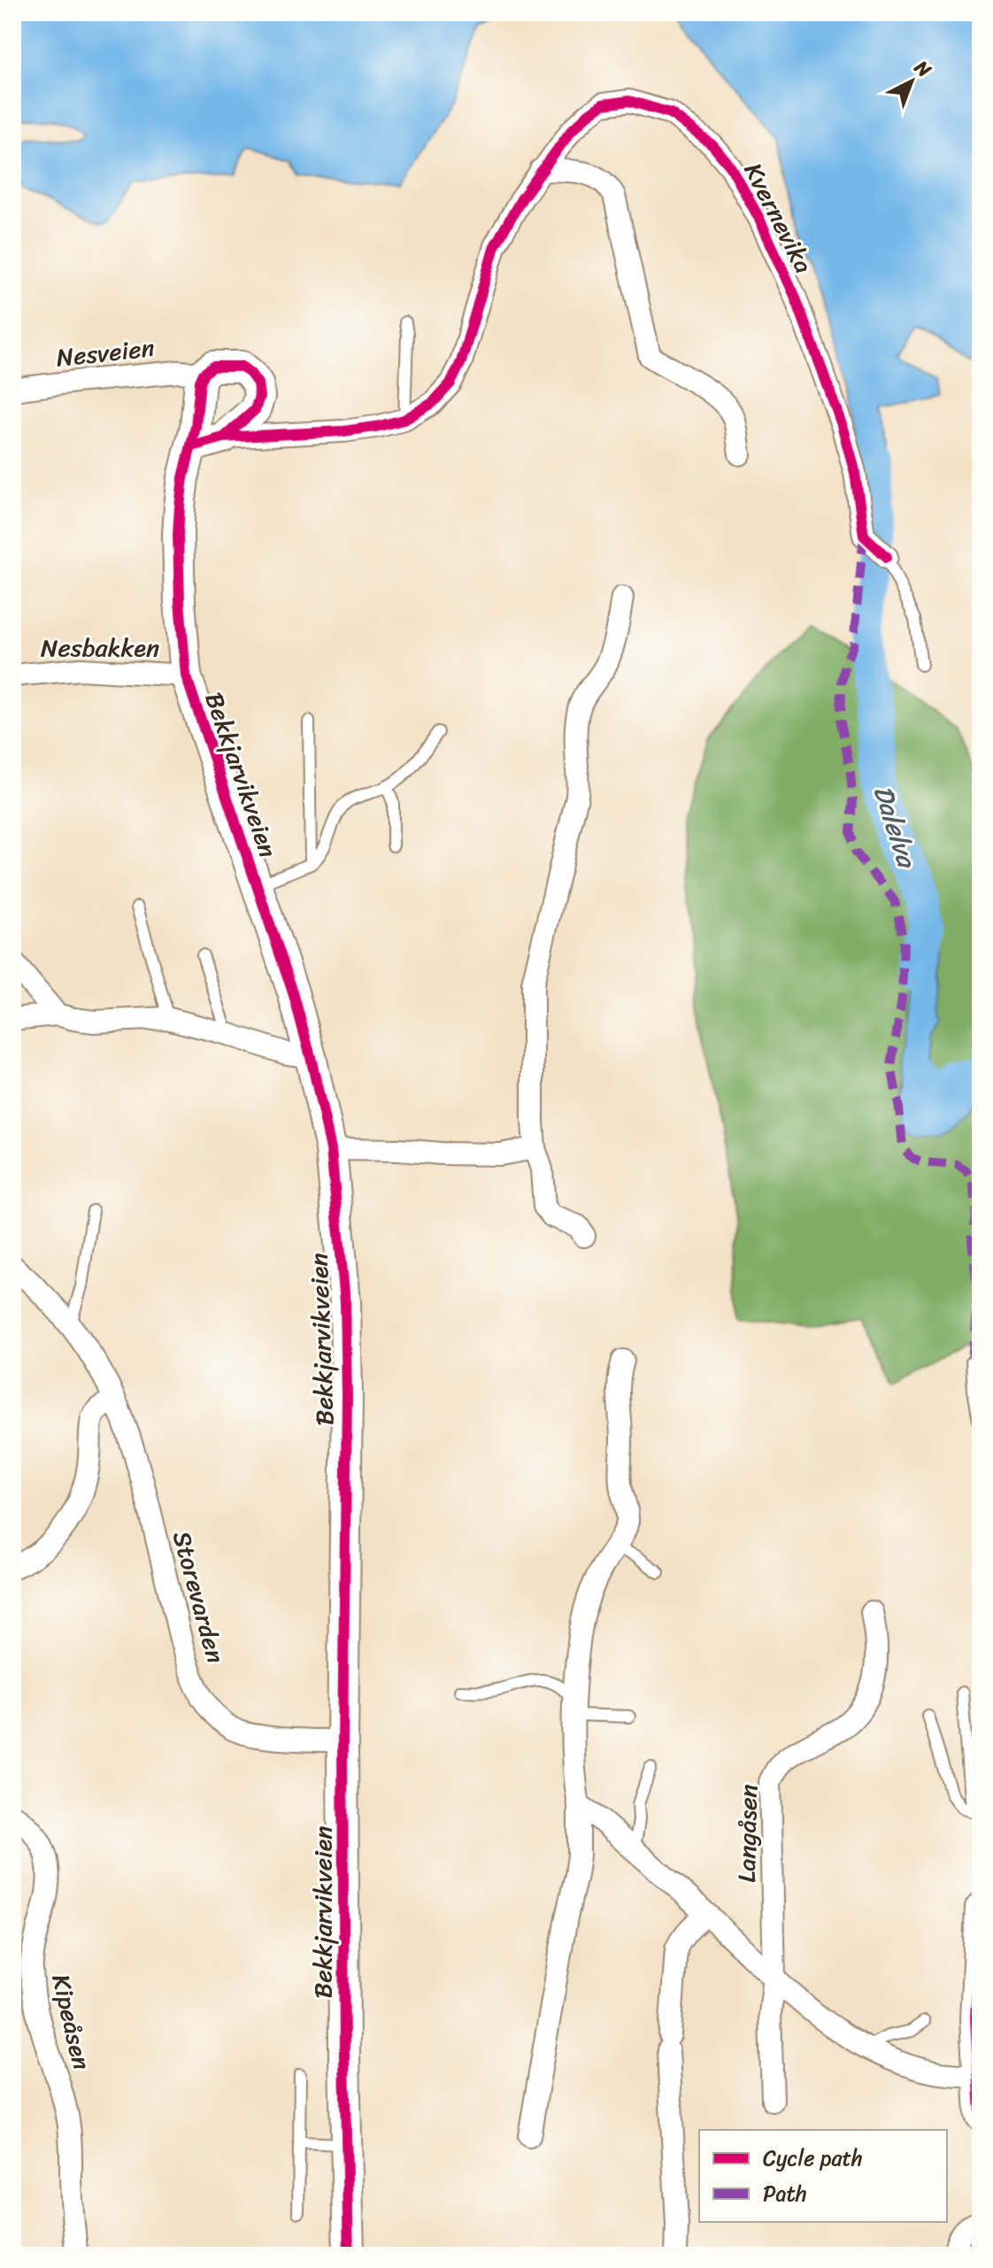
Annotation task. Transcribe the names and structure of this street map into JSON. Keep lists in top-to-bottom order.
{
  "streets": {
    "street": [
      "Kvernevika",
      "Nesveien",
      "Nesbakken",
      "Bekkjarvikveien",
      "Storevarden",
      "Langåsen",
      "Kipeåsen"
    ]
  },
  "crossings": [
    ["Nesveien", "Bekkjarvikveien"],
    ["Nesbakken", "Bekkjarvikveien"],
    ["Bekkjarvikveien", "Storevarden"]
  ],
  "water": ["Dalelva"],
  "legend": ["Cycle path", "Path"],
  "north": "top right"
}
